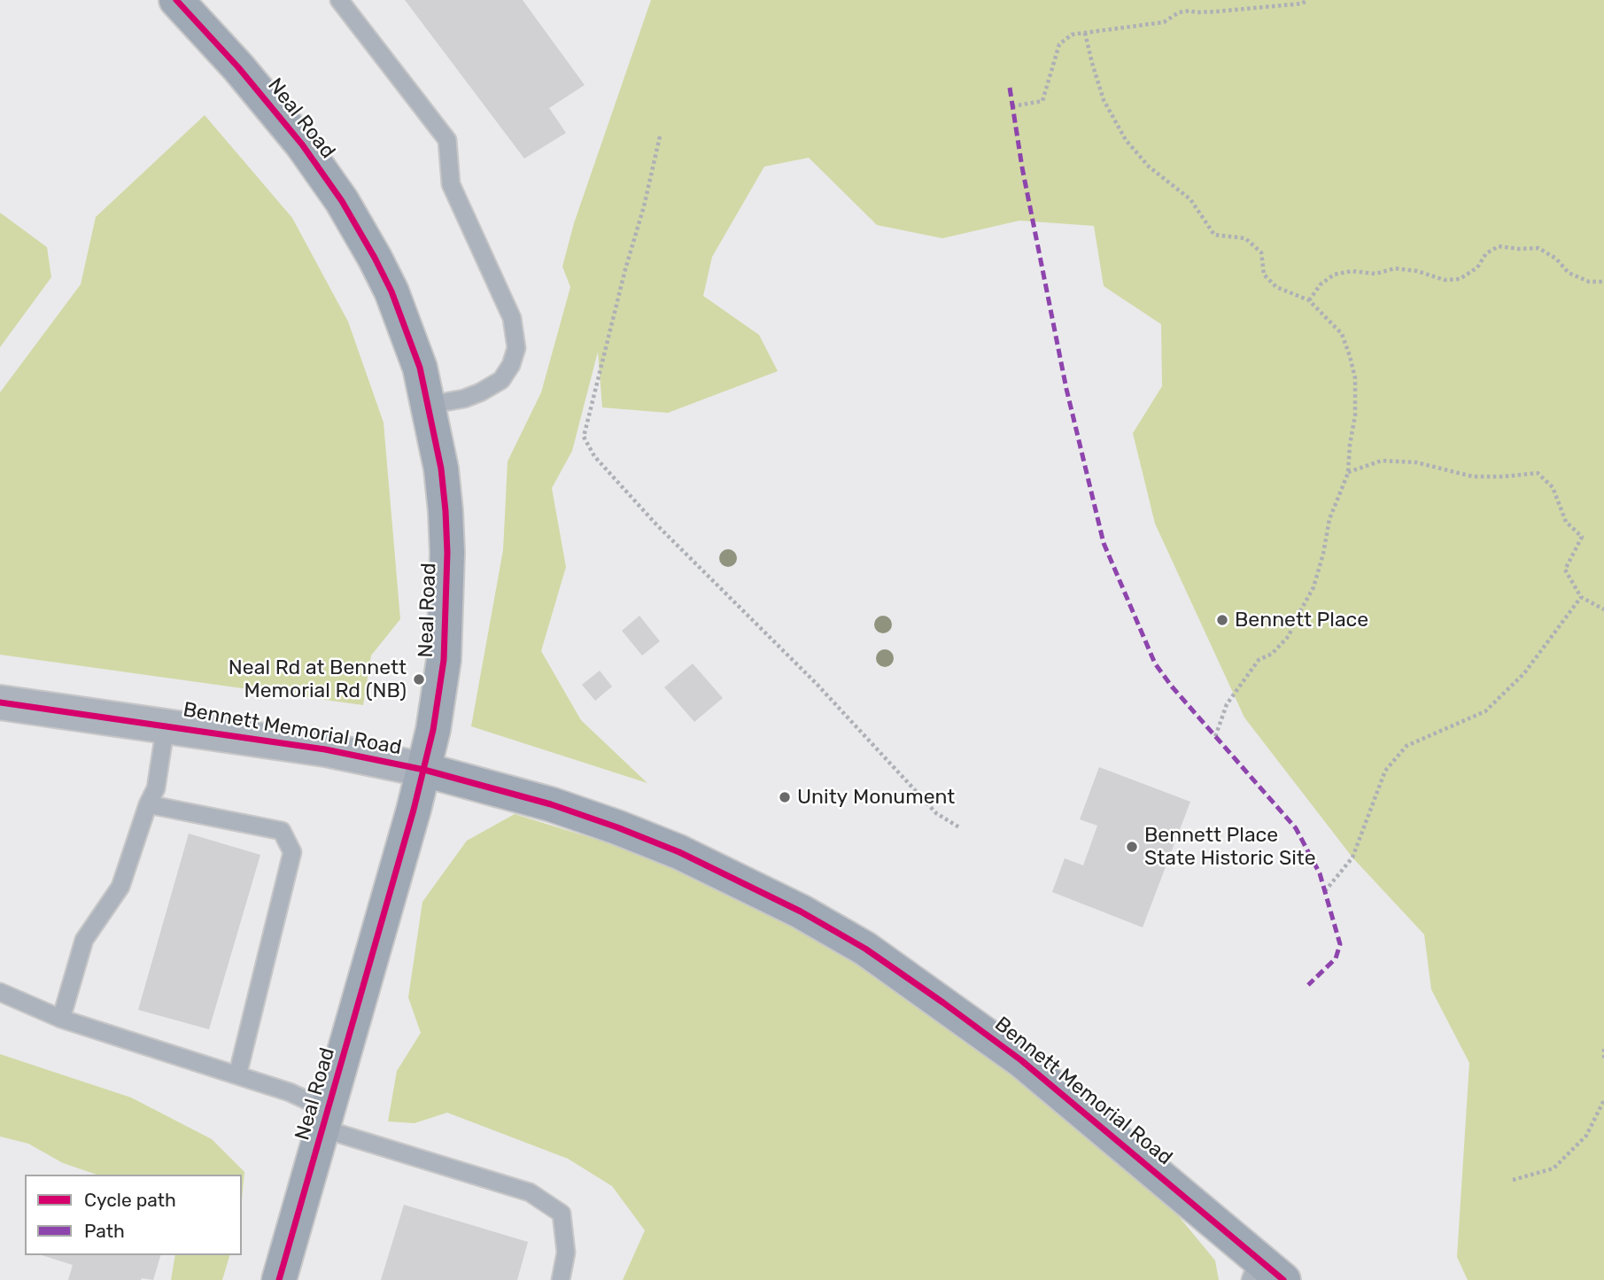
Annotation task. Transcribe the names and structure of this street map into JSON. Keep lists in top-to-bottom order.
{
  "streets": {
    "street": ["Neal Road", "Bennett Memorial Road"]
  },
  "crossings": [
    ["Neal Road", "Bennett Memorial Road"]
  ],
  "places": [
    "Bennett Place",
    "Neal Rd at Bennett Memorial Rd (NB)",
    "Unity Monument",
    "Bennett Place State Historic Site"
  ],
  "legend": ["Cycle path", "Path"]
}
